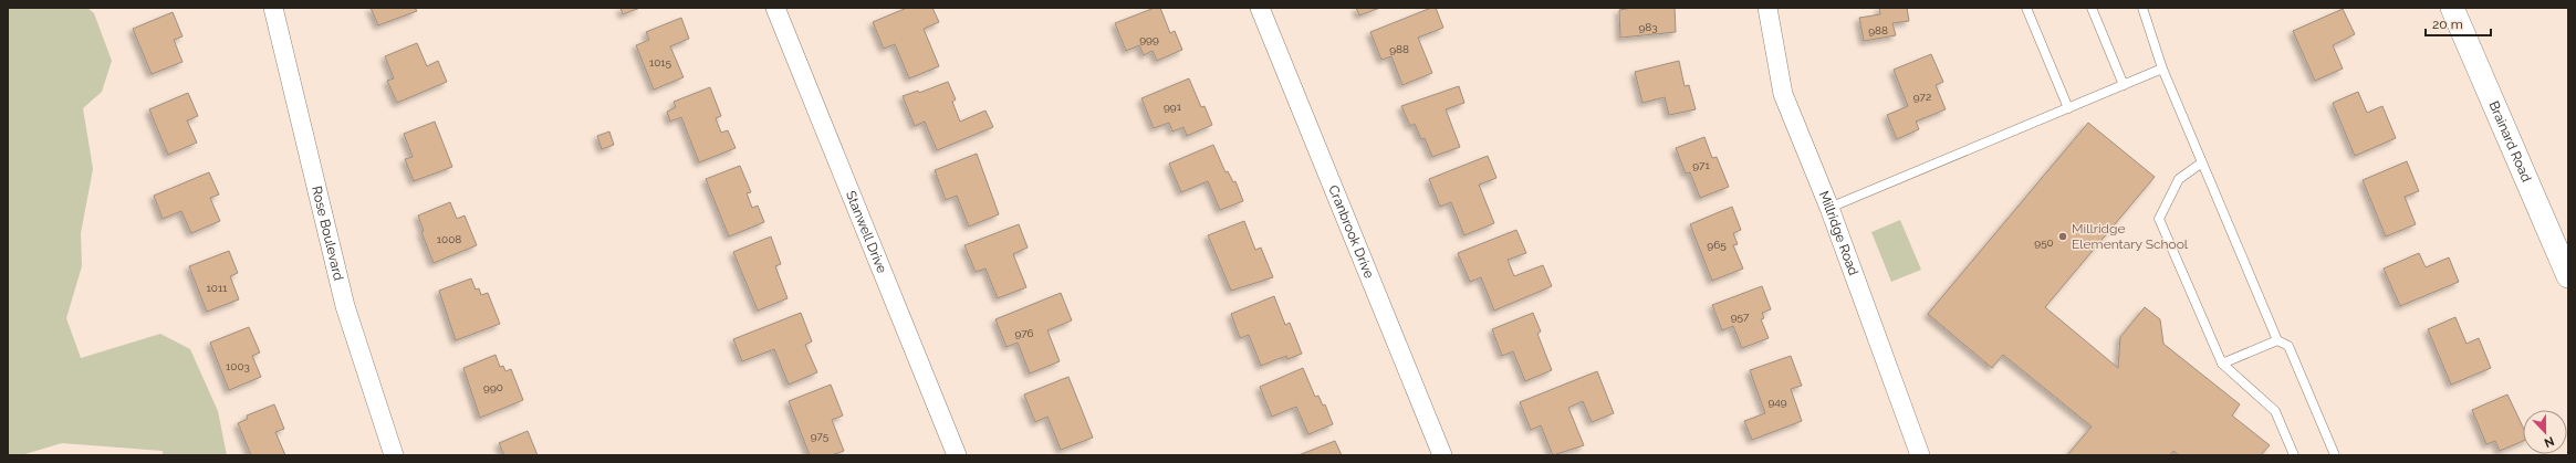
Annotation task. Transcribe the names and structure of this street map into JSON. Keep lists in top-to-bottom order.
{
  "streets": {
    "street": [
      "Brainard Road",
      "Stanwell Drive",
      "Cranbrook Drive",
      "Rose Boulevard",
      "Millridge Road"
    ]
  },
  "places": ["Millridge Elementary School"],
  "house_numbers": [
    "983",
    "988",
    "999",
    "988",
    "1015",
    "972",
    "991",
    "971",
    "1008",
    "950",
    "965",
    "1011",
    "957",
    "976",
    "1003",
    "990",
    "949",
    "975"
  ],
  "scale_bar": "20 m",
  "north": "bottom"
}
